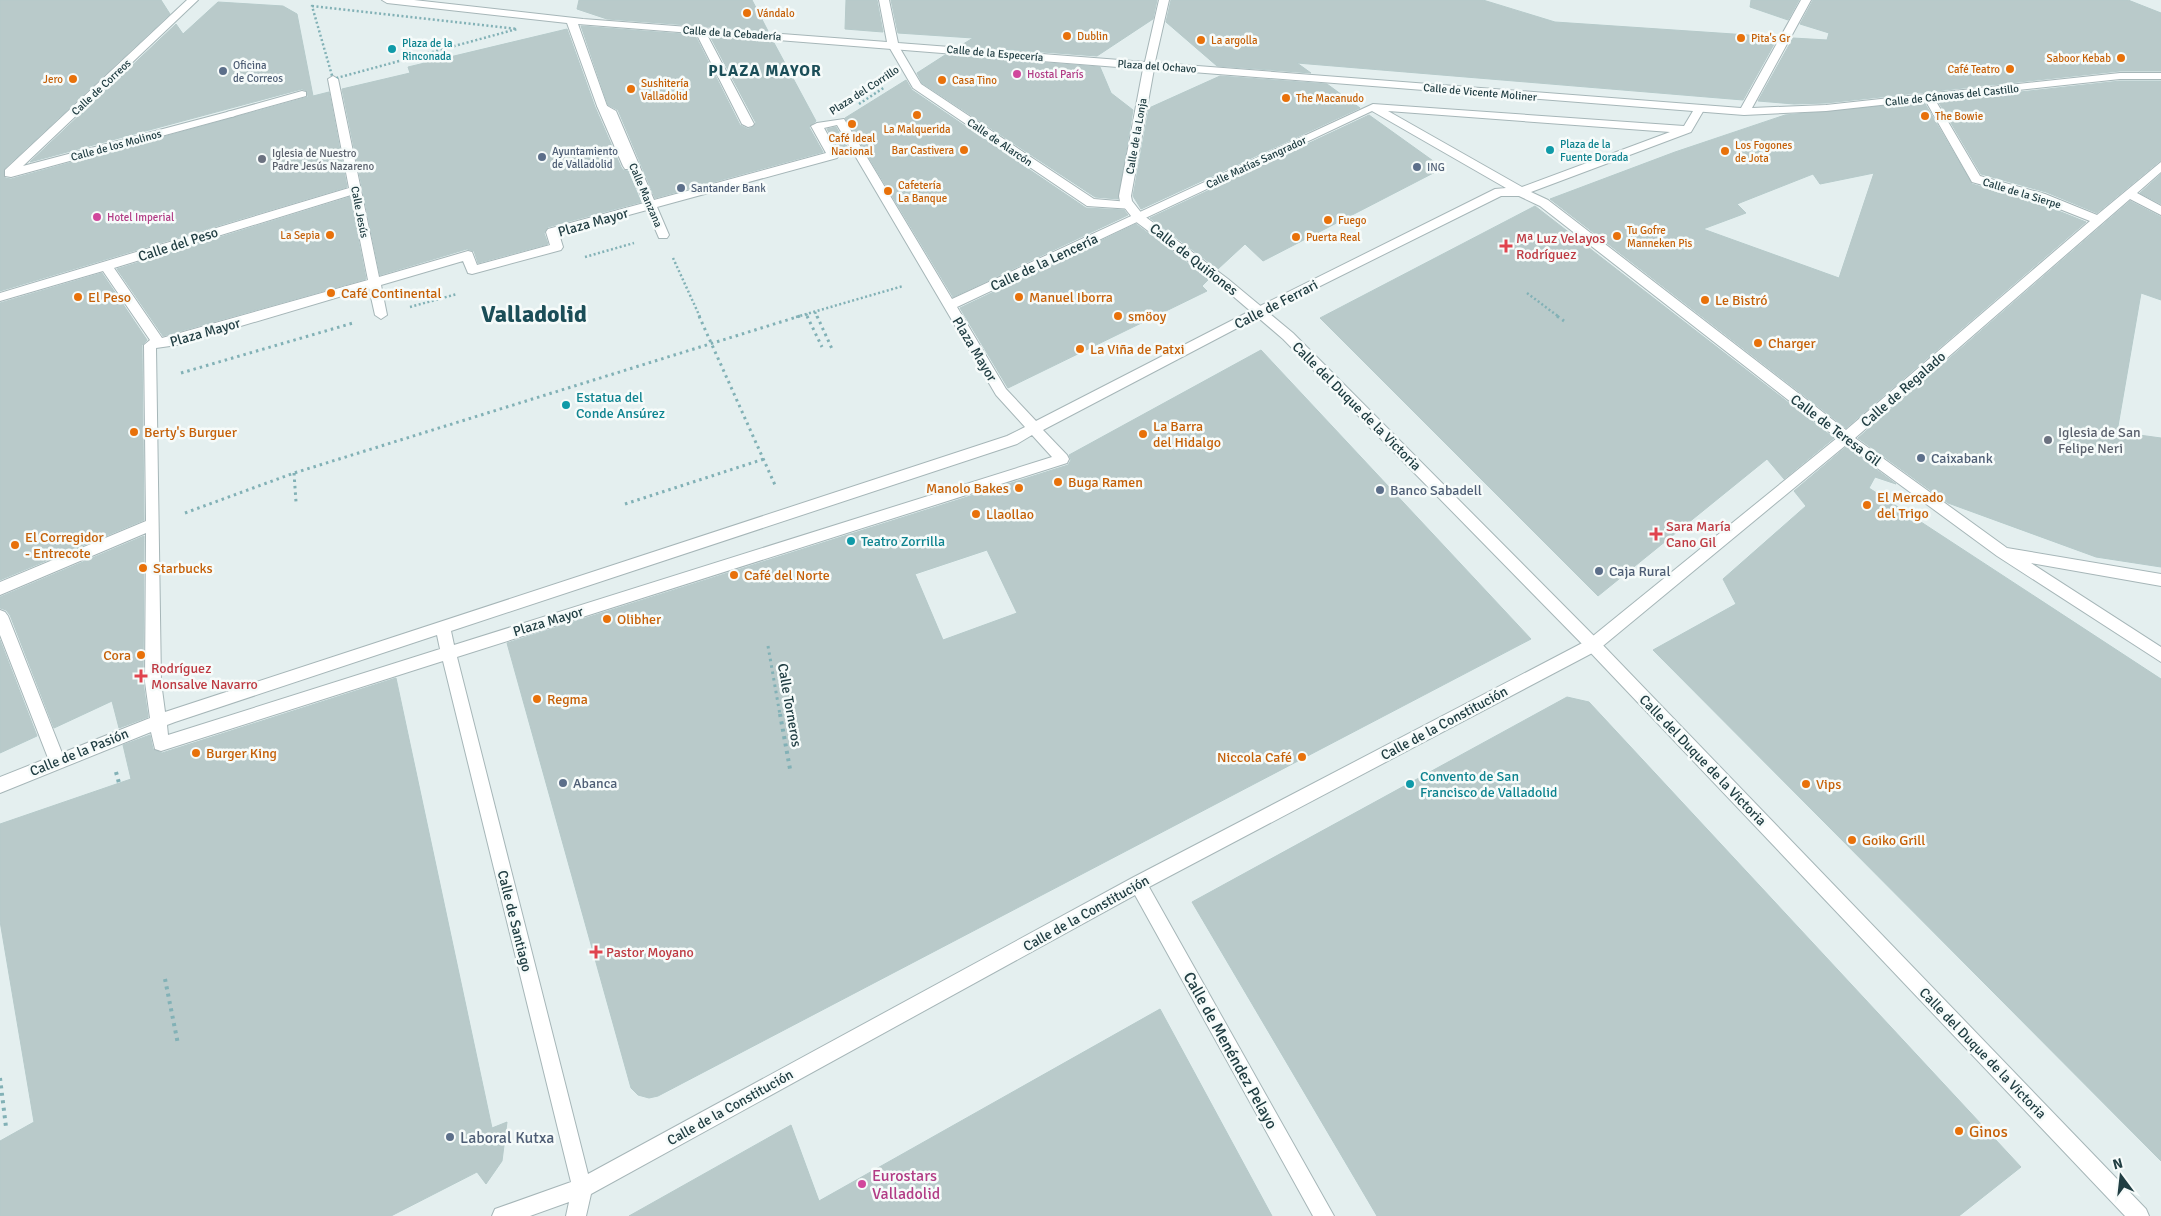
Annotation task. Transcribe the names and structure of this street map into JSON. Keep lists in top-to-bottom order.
{
  "streets": {
    "street": [
      "Calle de la Cebadería",
      "Calle de la Especería",
      "Plaza del Ochavo",
      "Calle de Correos",
      "Calle de Vicente Moliner",
      "Calle de Cánovas del Castillo",
      "Calle de la Lonja",
      "Calle de Alarcón",
      "Calle de los Molinos",
      "Calle Matías Sangrador",
      "Calle de la Sierpe",
      "Calle Manzana",
      "Calle Jesús",
      "Plaza Mayor",
      "Calle del Peso",
      "Calle de Quiñones",
      "Calle de la Lencería",
      "Calle de Ferrari",
      "Calle de Regalado",
      "Calle del Duque de la Victoria",
      "Calle de Teresa Gil",
      "Calle de la Constitución",
      "Calle de la Pasión",
      "Calle de Santiago",
      "Calle de Menéndez Pelayo"
    ],
    "path": ["Plaza del Corrillo", "Calle Torneros"]
  },
  "crossings": [
    ["Calle de la Cebadería", "Calle de la Especería"],
    ["Calle de la Cebadería", "Calle de Alarcón"],
    ["Calle de la Cebadería", "Calle Manzana"],
    ["Calle de la Especería", "Plaza del Ochavo"],
    ["Calle de la Especería", "Calle de Alarcón"],
    ["Plaza del Ochavo", "Calle de Vicente Moliner"],
    ["Plaza del Ochavo", "Calle de la Lonja"],
    ["Calle de Correos", "Calle de los Molinos"],
    ["Plaza del Corrillo", "Calle de Alarcón"],
    ["Plaza del Corrillo", "Plaza Mayor"],
    ["Calle de Vicente Moliner", "Calle de Cánovas del Castillo"],
    ["Calle de Cánovas del Castillo", "Calle de la Sierpe"],
    ["Calle de la Lonja", "Calle de Alarcón"],
    ["Calle de la Lonja", "Calle de Quiñones"],
    ["Calle de Alarcón", "Calle de Quiñones"],
    ["Calle Matías Sangrador", "Calle de Quiñones"],
    ["Calle Matías Sangrador", "Calle de la Lencería"],
    ["Calle de la Sierpe", "Calle de Regalado"],
    ["Calle Manzana", "Plaza Mayor"],
    ["Calle Jesús", "Plaza Mayor"],
    ["Calle Jesús", "Calle del Peso"],
    ["Plaza Mayor", "Calle de la Lencería"],
    ["Plaza Mayor", "Calle de Ferrari"],
    ["Plaza Mayor", "Calle de la Pasión"],
    ["Plaza Mayor", "Calle de Santiago"],
    ["Calle de Quiñones", "Calle de la Lencería"],
    ["Calle de Quiñones", "Calle de Ferrari"],
    ["Calle de Quiñones", "Calle del Duque de la Victoria"],
    ["Calle de Ferrari", "Calle del Duque de la Victoria"],
    ["Calle de Ferrari", "Calle de Teresa Gil"],
    ["Calle de Regalado", "Calle del Duque de la Victoria"],
    ["Calle de Regalado", "Calle de Teresa Gil"],
    ["Calle de Regalado", "Calle de la Constitución"],
    ["Calle del Duque de la Victoria", "Calle de la Constitución"],
    ["Calle de la Constitución", "Calle de Santiago"],
    ["Calle de la Constitución", "Calle de Menéndez Pelayo"]
  ],
  "districts": ["PLAZA MAYOR", "Valladolid"],
  "places": {
    "other": [
      "Vándalo",
      "Dublin",
      "Pita's Gr",
      "La argolla",
      "Plaza de la Rinconada",
      "Saboor Kebab",
      "Café Teatro",
      "Oficina de Correos",
      "Hostal París",
      "Jero",
      "Casa Tino",
      "Sushitería Valladolid",
      "The Macanudo",
      "La Malquerida",
      "The Bowie",
      "Café Ideal Nacional",
      "Bar Castivera",
      "Plaza de la Fuente Dorada",
      "Los Fogones de Jota",
      "Ayuntamiento de Valladolid",
      "Iglesia de Nuestro Padre Jesús Nazareno",
      "ING",
      "Santander Bank",
      "Cafetería La Banque",
      "Hotel Imperial",
      "Fuego",
      "La Sepia",
      "Tu Gofre Manneken Pis",
      "Puerta Real",
      "Café Continental",
      "El Peso",
      "Manuel Iborra",
      "Le Bistró",
      "smöoy",
      "Charger",
      "La Viña de Patxi",
      "Estatua del Conde Ansúrez",
      "Berty's Burguer",
      "La Barra del Hidalgo",
      "Iglesia de San Felipe Neri",
      "Caixabank",
      "Buga Ramen",
      "Manolo Bakes",
      "Banco Sabadell",
      "El Mercado del Trigo",
      "Llaollao",
      "Teatro Zorrilla",
      "El Corregidor - Entrecote",
      "Starbucks",
      "Caja Rural",
      "Café del Norte",
      "Olibher",
      "Cora",
      "Regma",
      "Burger King",
      "Niccola Café",
      "Abanca",
      "Convento de San Francisco de Valladolid",
      "Vips",
      "Goiko Grill",
      "Ginos",
      "Laboral Kutxa",
      "Eurostars Valladolid"
    ],
    "health": [
      "Mª Luz Velayos Rodríguez",
      "Sara María Cano Gil",
      "Rodríguez Monsalve Navarro",
      "Pastor Moyano"
    ]
  },
  "north": "top"
}
